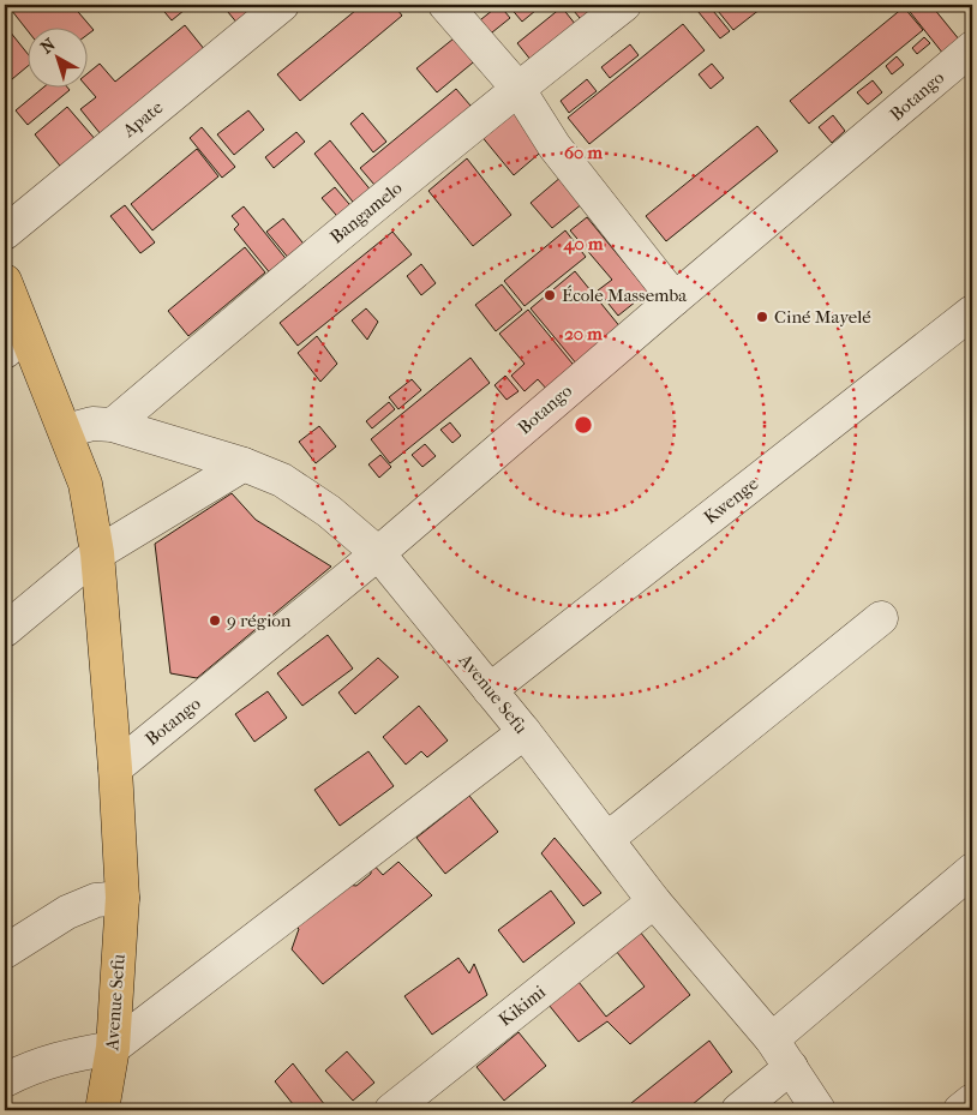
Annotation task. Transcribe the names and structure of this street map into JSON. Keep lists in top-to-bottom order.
{
  "streets": {
    "main road": ["Avenue Sefu"],
    "street": [
      "Botango",
      "Apate",
      "Bangamelo",
      "Kwenge",
      "Kikimi"
    ]
  },
  "crossings": [
    ["Botango", "Avenue Sefu"],
    ["Bangamelo", "Avenue Sefu"],
    ["Kwenge", "Avenue Sefu"],
    ["Avenue Sefu", "Kikimi"]
  ],
  "places": ["École Massemba", "Ciné Mayelé", "9 région"],
  "north": "top left",
  "rings": ["60 m", "40 m", "20 m"]
}
